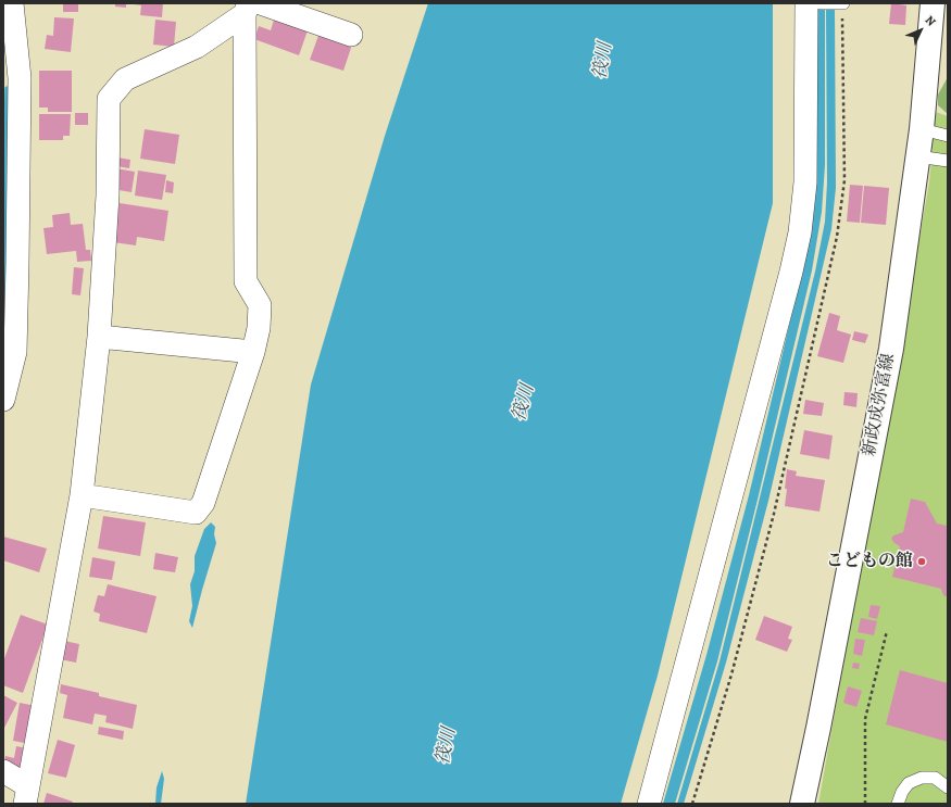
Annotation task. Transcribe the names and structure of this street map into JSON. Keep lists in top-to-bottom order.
{
  "streets": {
    "main road": ["新政成弥富線"]
  },
  "water": ["筏川"],
  "places": ["こどもの館"],
  "north": "top right"
}
